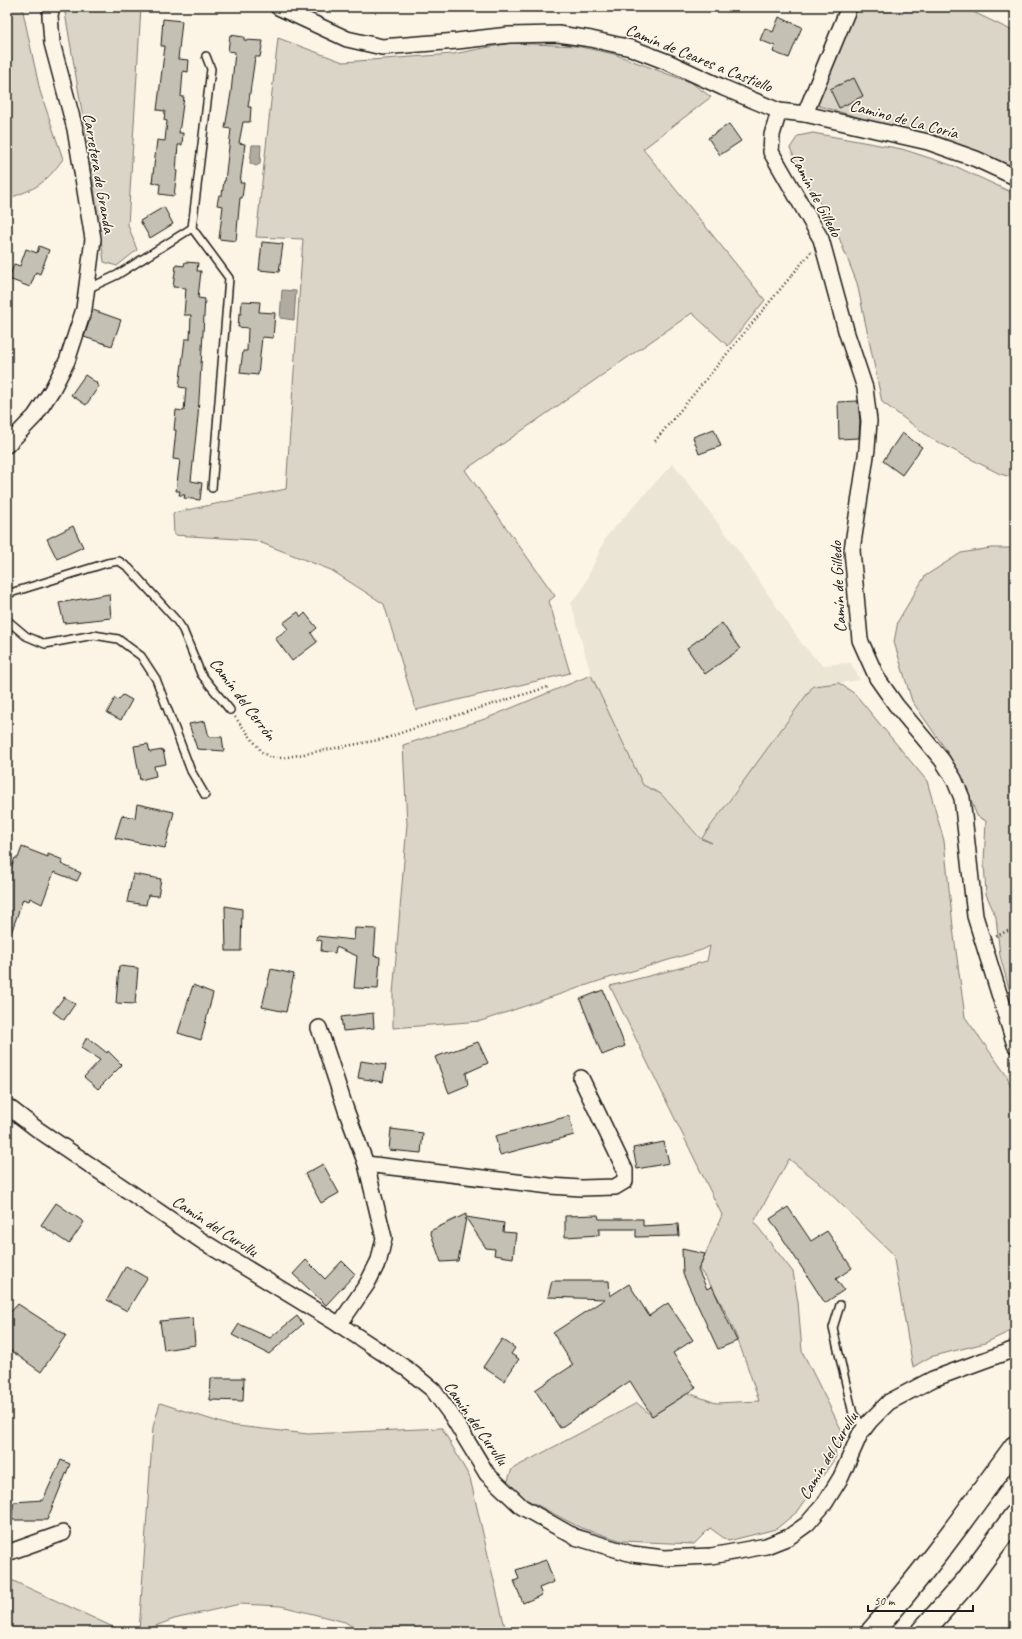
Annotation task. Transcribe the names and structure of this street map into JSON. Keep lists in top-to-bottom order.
{
  "streets": {
    "street": [
      "Camín de Ceares a Castiello",
      "Camino de La Coría",
      "Carretera de Granda",
      "Camín de Gilledo",
      "Camín del Curullu"
    ],
    "lane": ["Camín del Cerrón"]
  },
  "crossings": [
    ["Camín de Ceares a Castiello", "Camino de La Coría"],
    ["Camín de Ceares a Castiello", "Camín de Gilledo"],
    ["Camino de La Coría", "Camín de Gilledo"]
  ],
  "scale_bar": "50 m"
}
